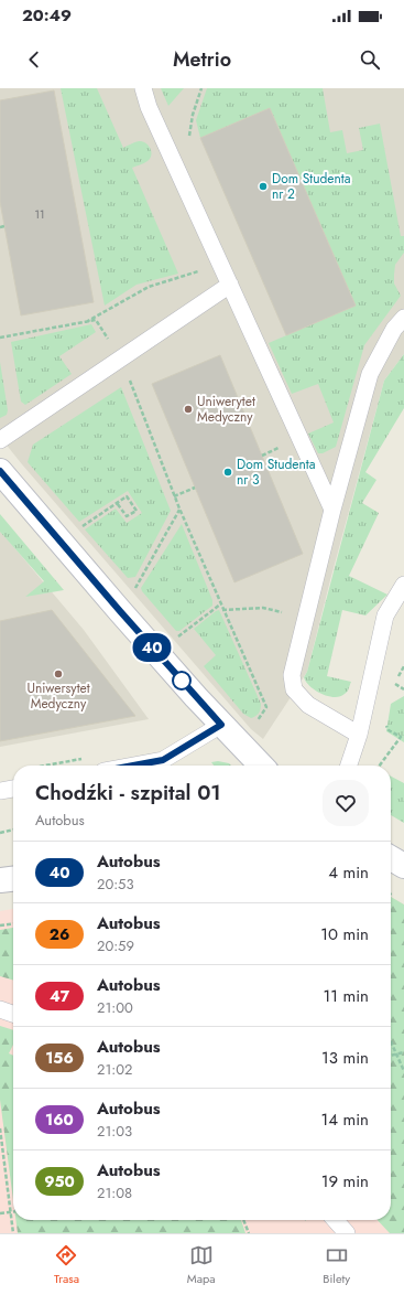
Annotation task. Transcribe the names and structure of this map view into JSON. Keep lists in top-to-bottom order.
{
  "places": [
    "Dom Studenta nr 2",
    "Uniwerytet Medyczny",
    "Dom Studenta nr 3",
    "Uniwersytet Medyczny"
  ],
  "lines": ["bus line 40"],
  "house_numbers": ["11"],
  "page": {
    "status": "20:49",
    "header": "Metrio",
    "on_map": "40",
    "heading": ["Chodźki - szpital 01", "Autobus"],
    "list": [
      {
        "mark": "40",
        "name": "Autobus",
        "note": "20:53",
        "value": "4 min"
      },
      {
        "mark": "26",
        "name": "Autobus",
        "note": "20:59",
        "value": "10 min"
      },
      {
        "mark": "47",
        "name": "Autobus",
        "note": "21:00",
        "value": "11 min"
      },
      {
        "mark": "156",
        "name": "Autobus",
        "note": "21:02",
        "value": "13 min"
      },
      {
        "mark": "160",
        "name": "Autobus",
        "note": "21:03",
        "value": "14 min"
      },
      {
        "mark": "950",
        "name": "Autobus",
        "note": "21:08",
        "value": "19 min"
      }
    ],
    "tabs": ["Trasa", "Mapa", "Bilety"]
  }
}
